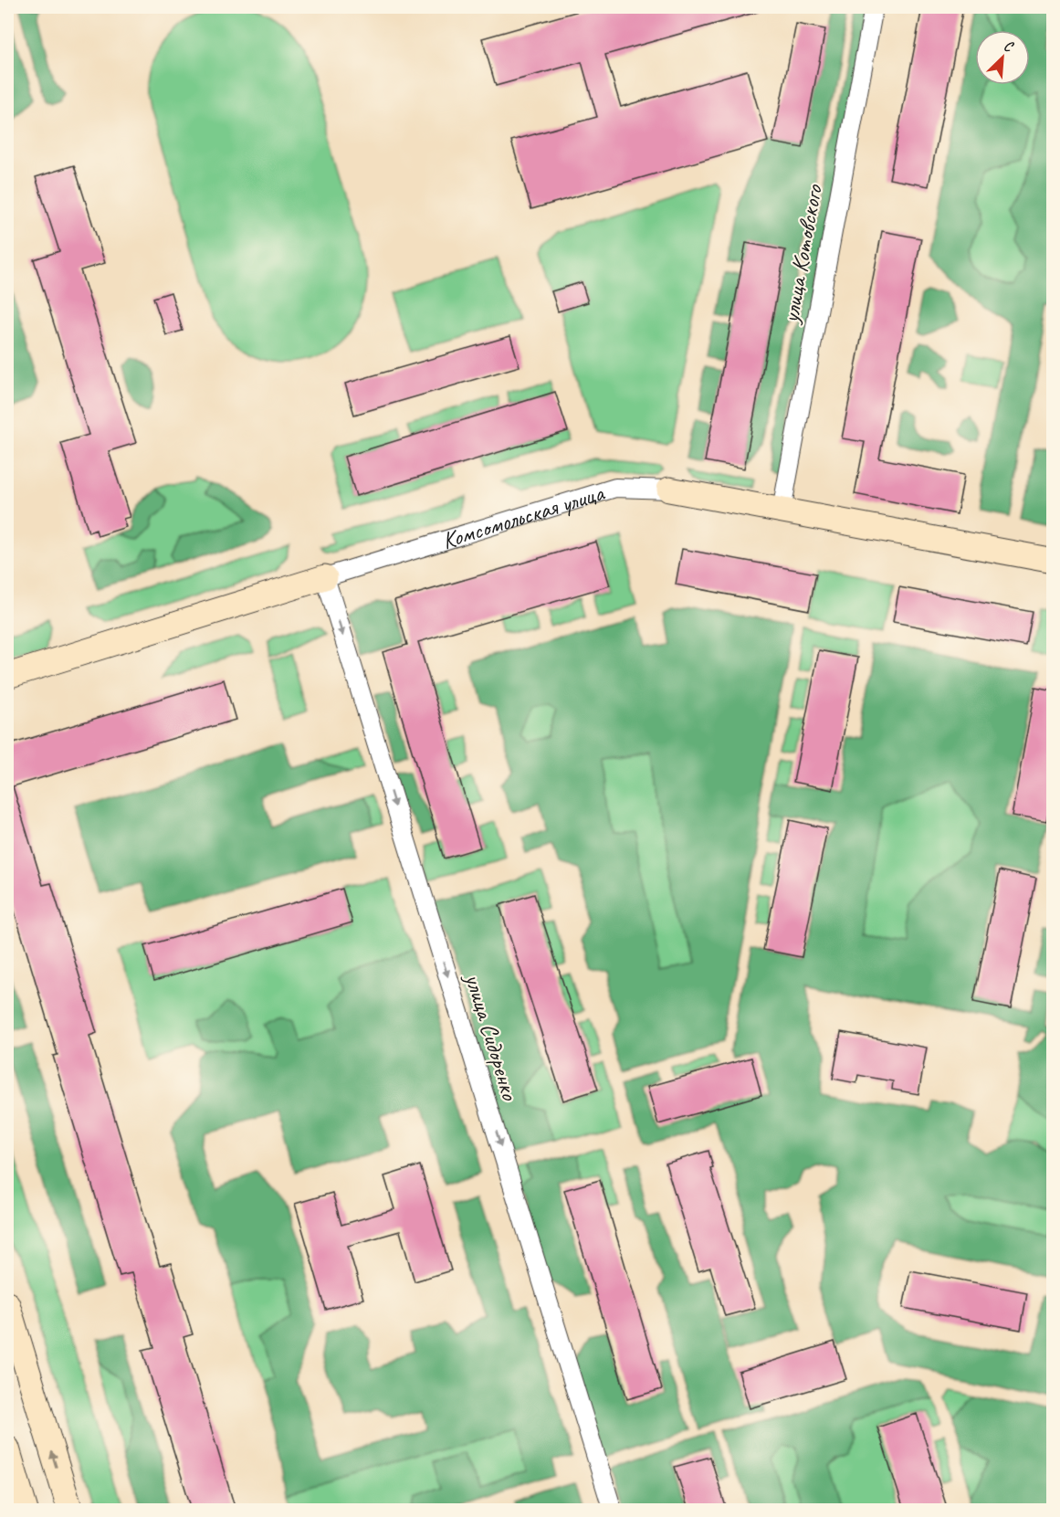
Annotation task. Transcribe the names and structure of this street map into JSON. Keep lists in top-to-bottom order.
{
  "streets": {
    "street": ["улица Котовского", "Комсомольская улица", "улица Сидоренко"]
  },
  "crossings": [
    ["улица Котовского", "Комсомольская улица"],
    ["Комсомольская улица", "улица Сидоренко"]
  ],
  "one_way": ["улица Сидоренко"],
  "north": "top right"
}
